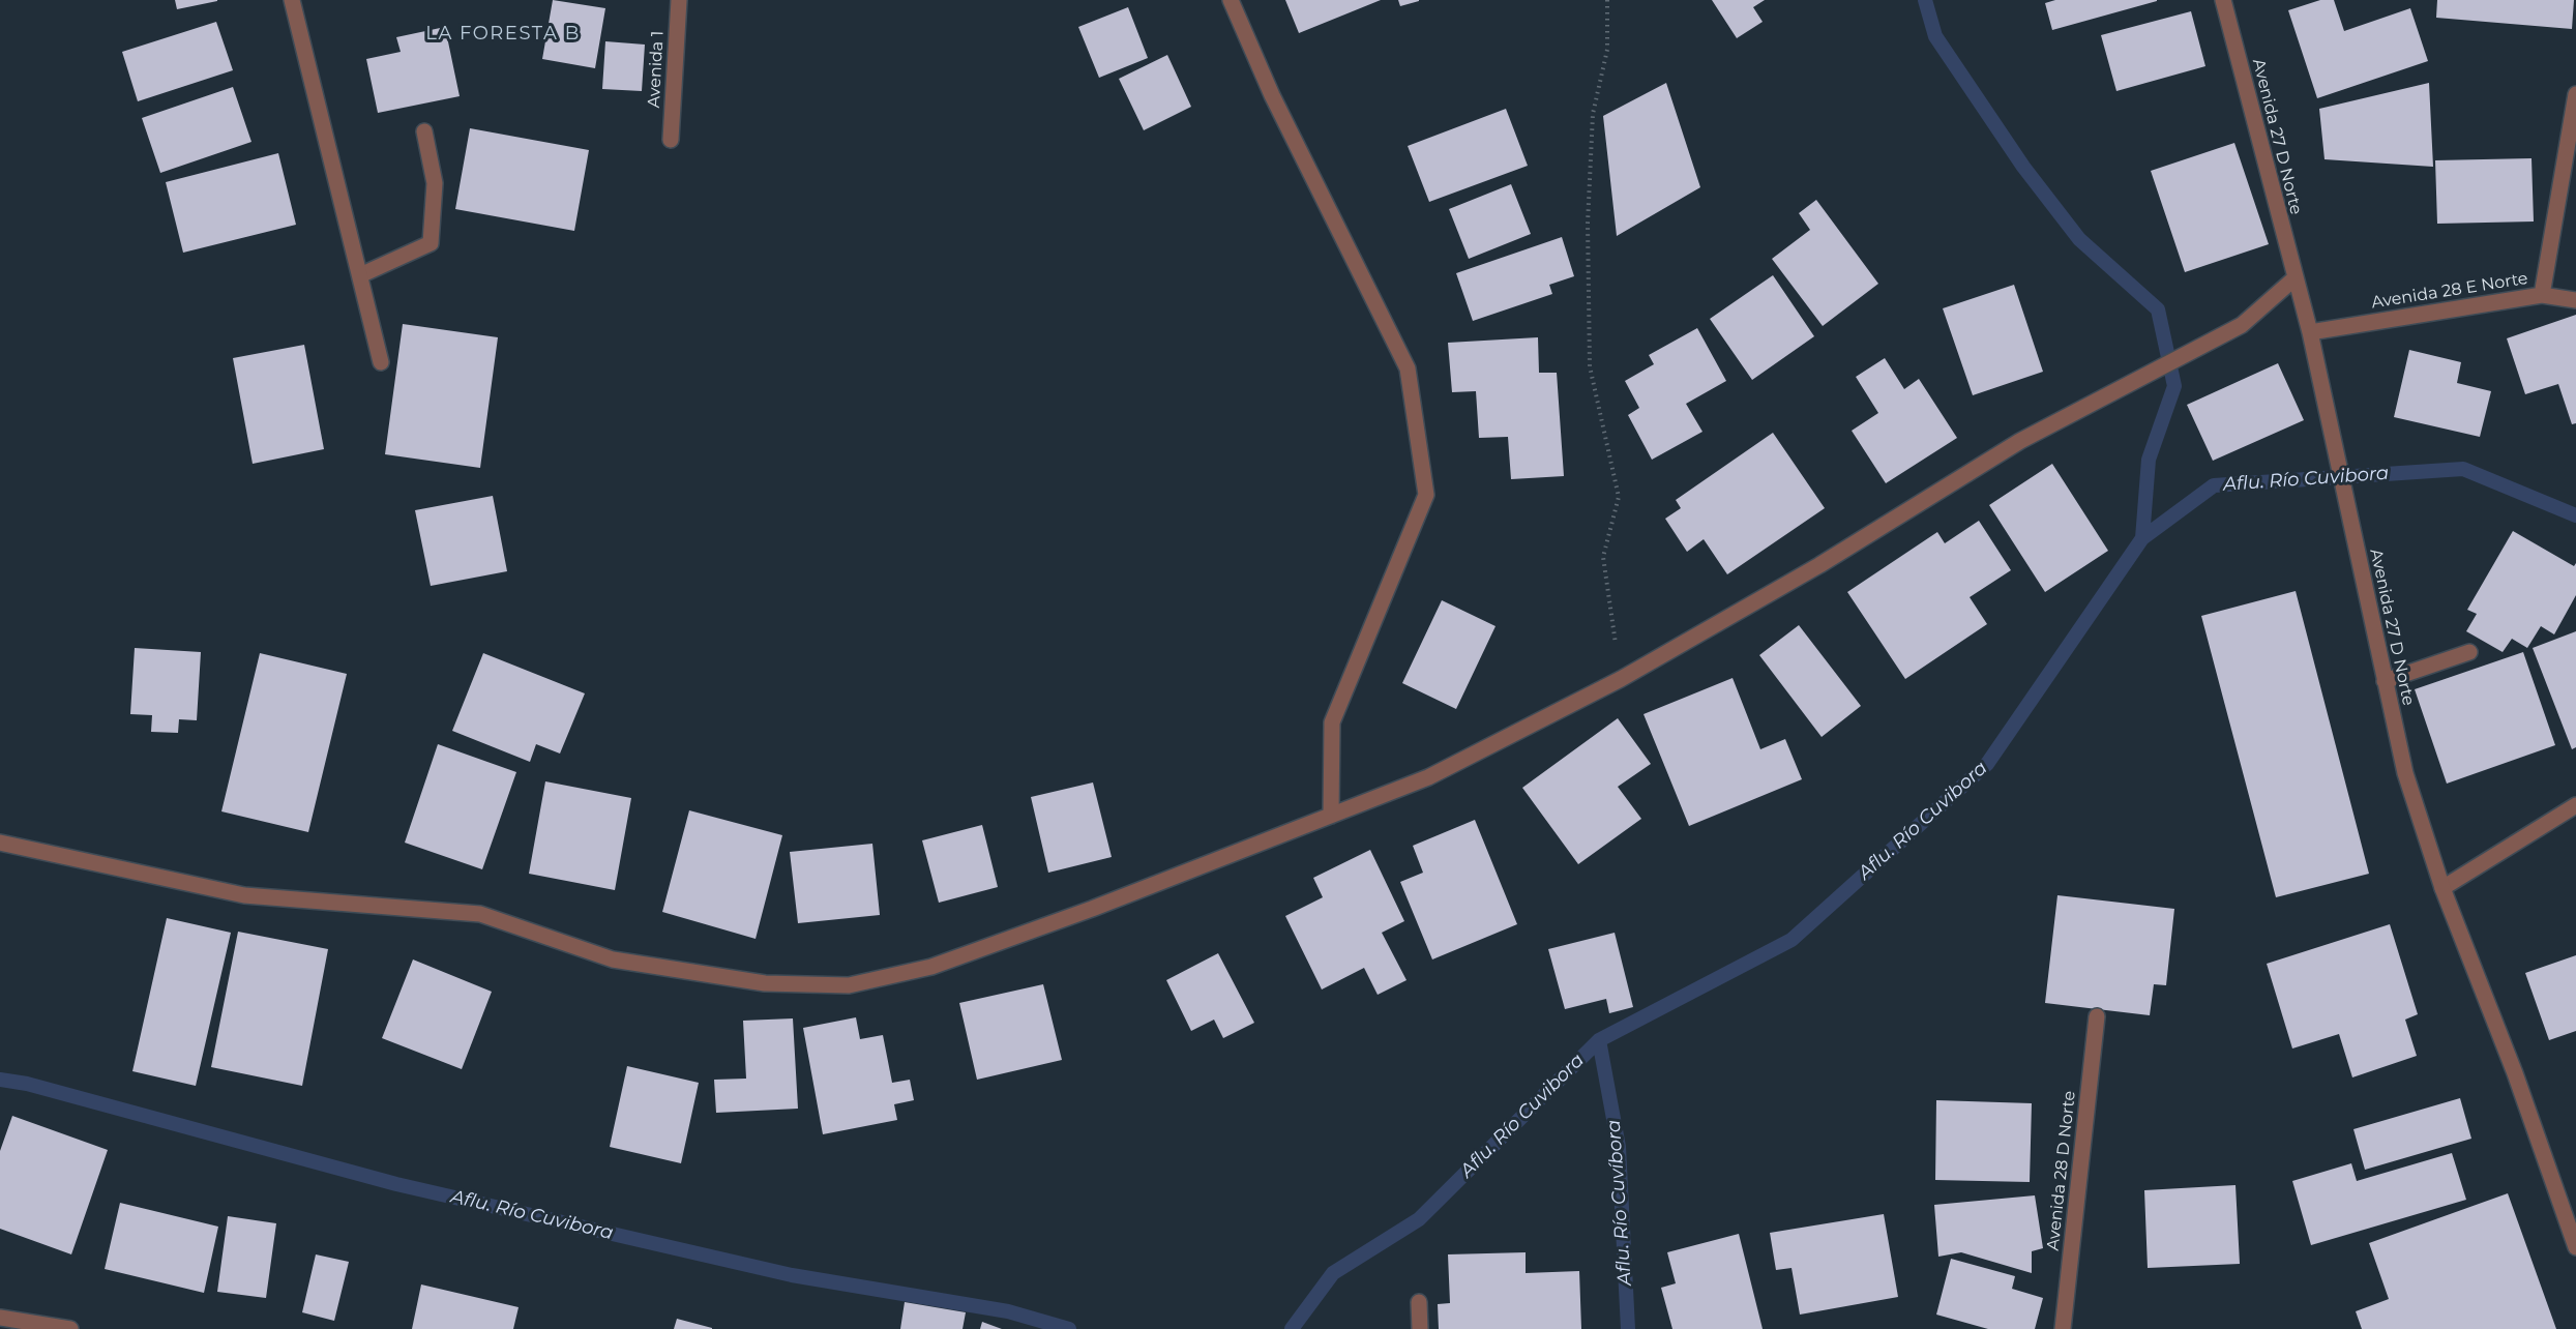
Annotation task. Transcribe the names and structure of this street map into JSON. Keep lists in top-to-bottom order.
{
  "streets": {
    "street": [
      "Avenida 1",
      "Avenida 27 D Norte",
      "Avenida 28 E Norte",
      "Avenida 28 D Norte"
    ]
  },
  "crossings": [
    ["Avenida 27 D Norte", "Avenida 28 E Norte"]
  ],
  "districts": ["LA FORESTA B"],
  "water": ["Aflu. Río Cuvibora", "Aflu. Río Cuvíbora"]
}
